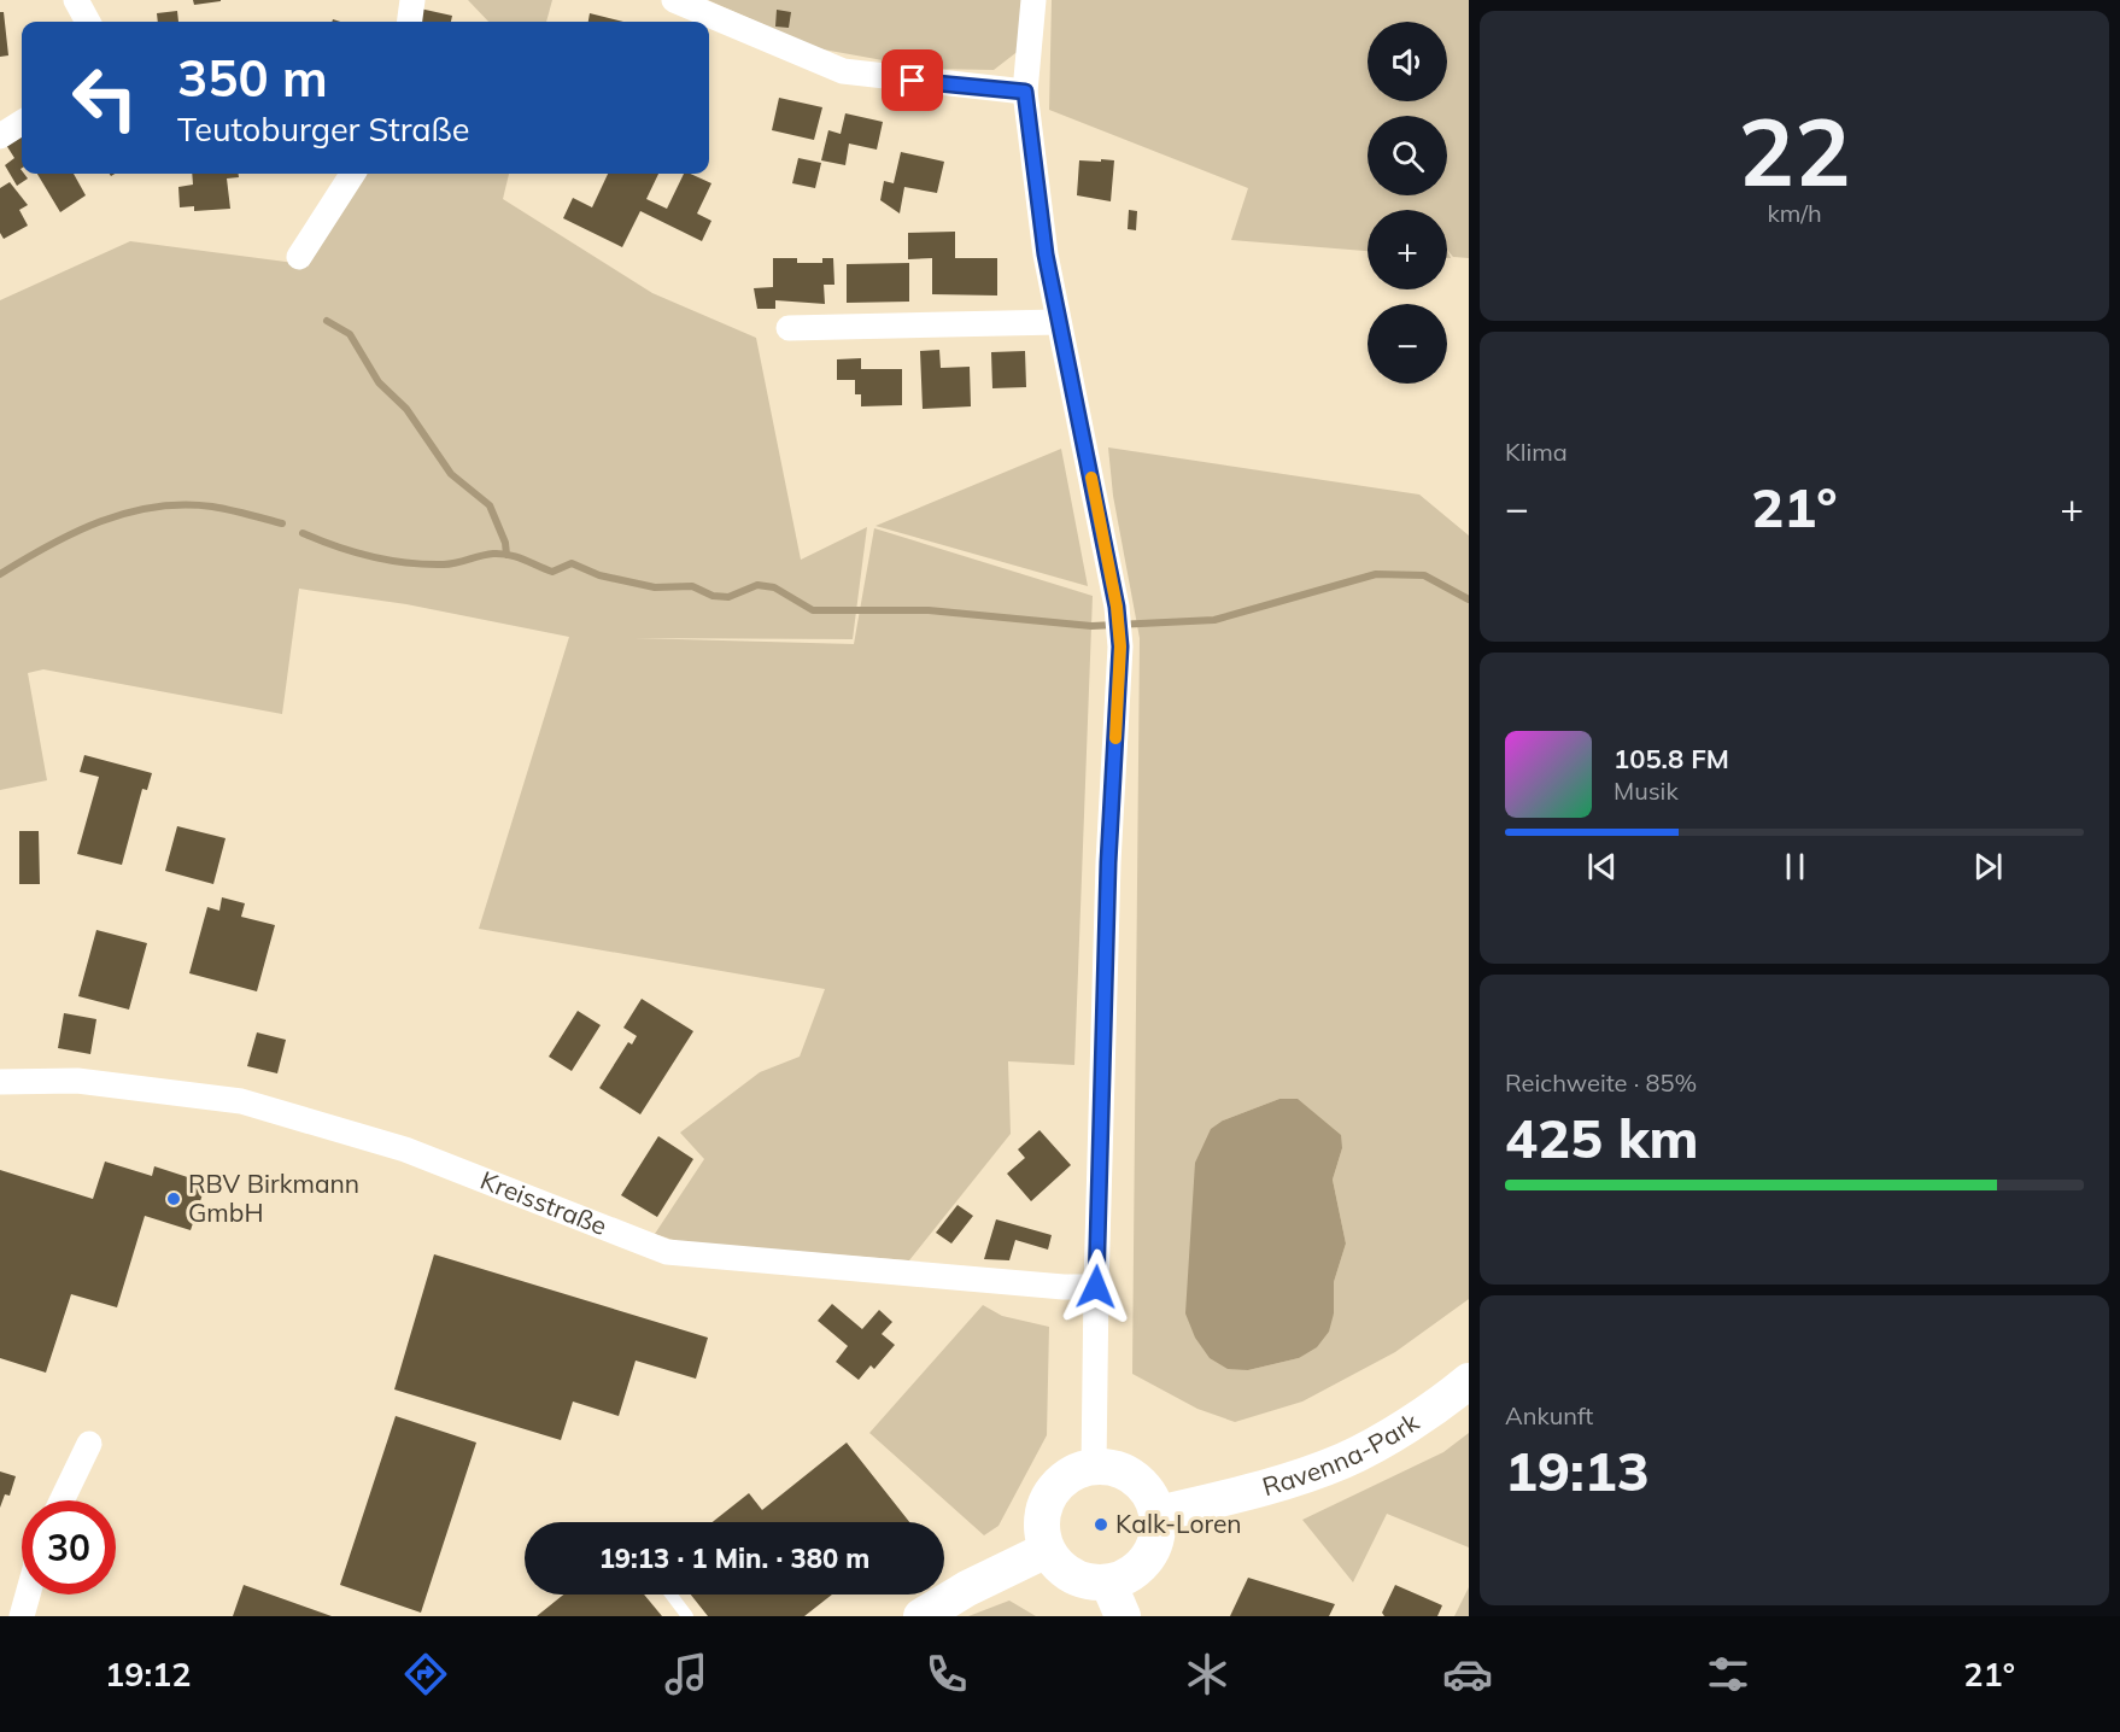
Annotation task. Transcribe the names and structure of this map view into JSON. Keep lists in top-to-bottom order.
{
  "streets": {
    "street": ["Kreisstraße", "Ravenna-Park"]
  },
  "places": ["RBV Birkmann GmbH", "Kalk-Loren"],
  "page": {
    "tile": [
      ["22", "km/h"],
      "Klima",
      ["Reichweite · 85%", "425 km"],
      ["Ankunft", "19:13"]
    ],
    "map_buttons": ["+", "−"],
    "turn": ["350 m", "Teutoburger Straße"],
    "heat": ["−", "21°", "+"],
    "song": ["105.8 FM", "Musik"],
    "limit": "30",
    "trip": "19:13 · 1 Min. · 380 m",
    "tabs": ["19:12", "21°"]
  }
}
